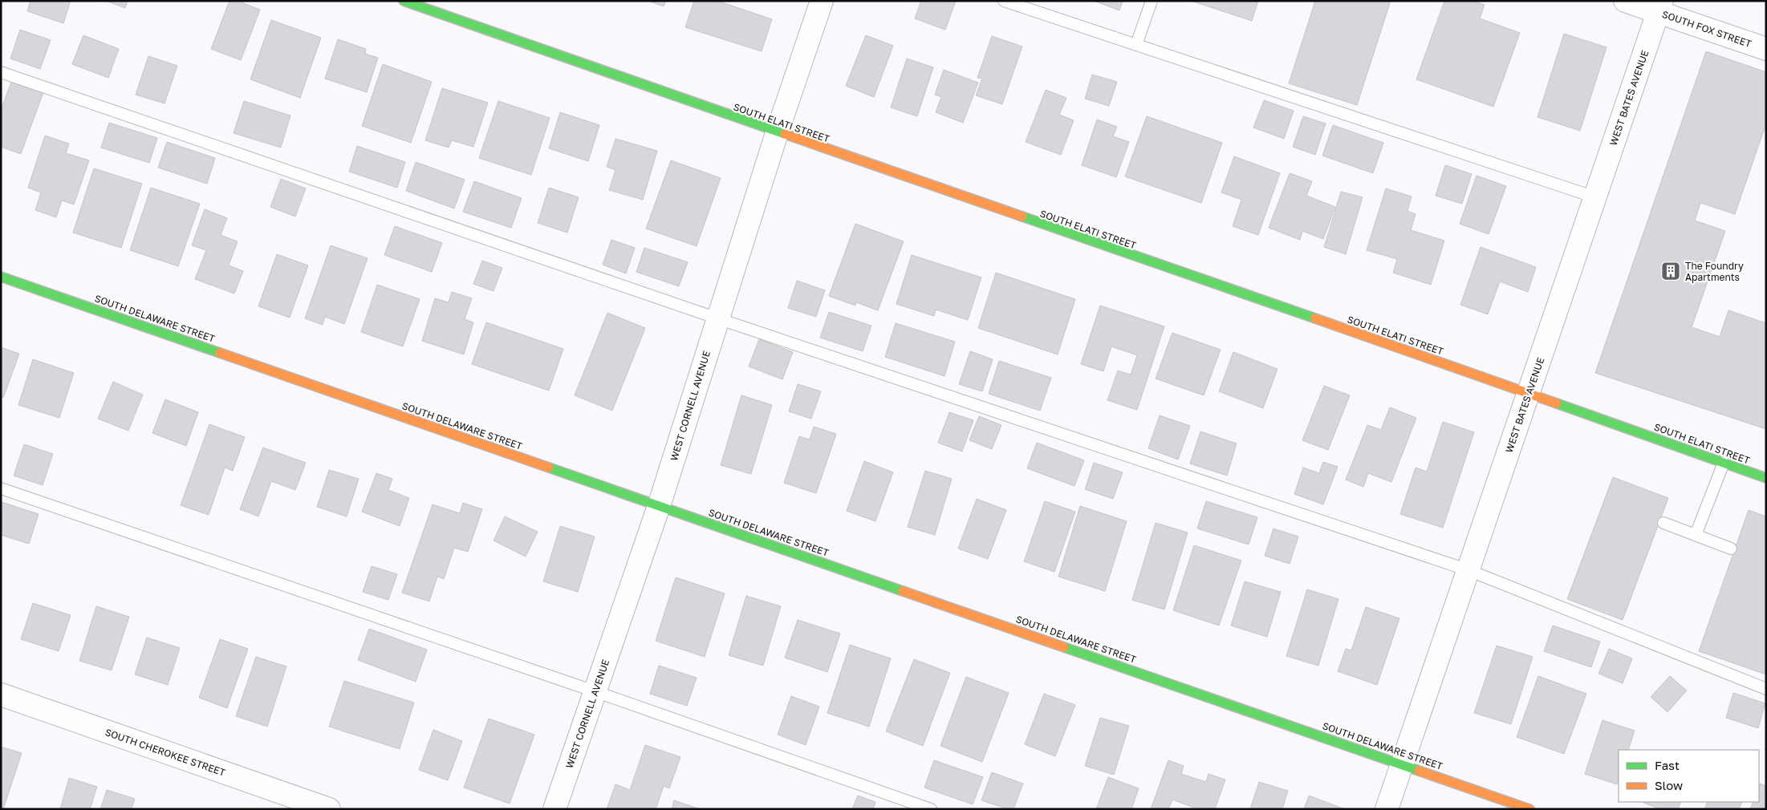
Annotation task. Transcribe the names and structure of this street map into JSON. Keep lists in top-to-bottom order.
{
  "streets": {
    "street": [
      "SOUTH FOX STREET",
      "WEST BATES AVENUE",
      "SOUTH ELATI STREET",
      "SOUTH DELAWARE STREET",
      "WEST CORNELL AVENUE",
      "SOUTH CHEROKEE STREET"
    ]
  },
  "crossings": [
    ["SOUTH FOX STREET", "WEST BATES AVENUE"],
    ["WEST BATES AVENUE", "SOUTH ELATI STREET"],
    ["WEST BATES AVENUE", "SOUTH DELAWARE STREET"],
    ["SOUTH ELATI STREET", "WEST CORNELL AVENUE"],
    ["SOUTH DELAWARE STREET", "WEST CORNELL AVENUE"]
  ],
  "places": {
    "building": ["The Foundry Apartments"]
  },
  "legend": ["Fast", "Slow"]
}
